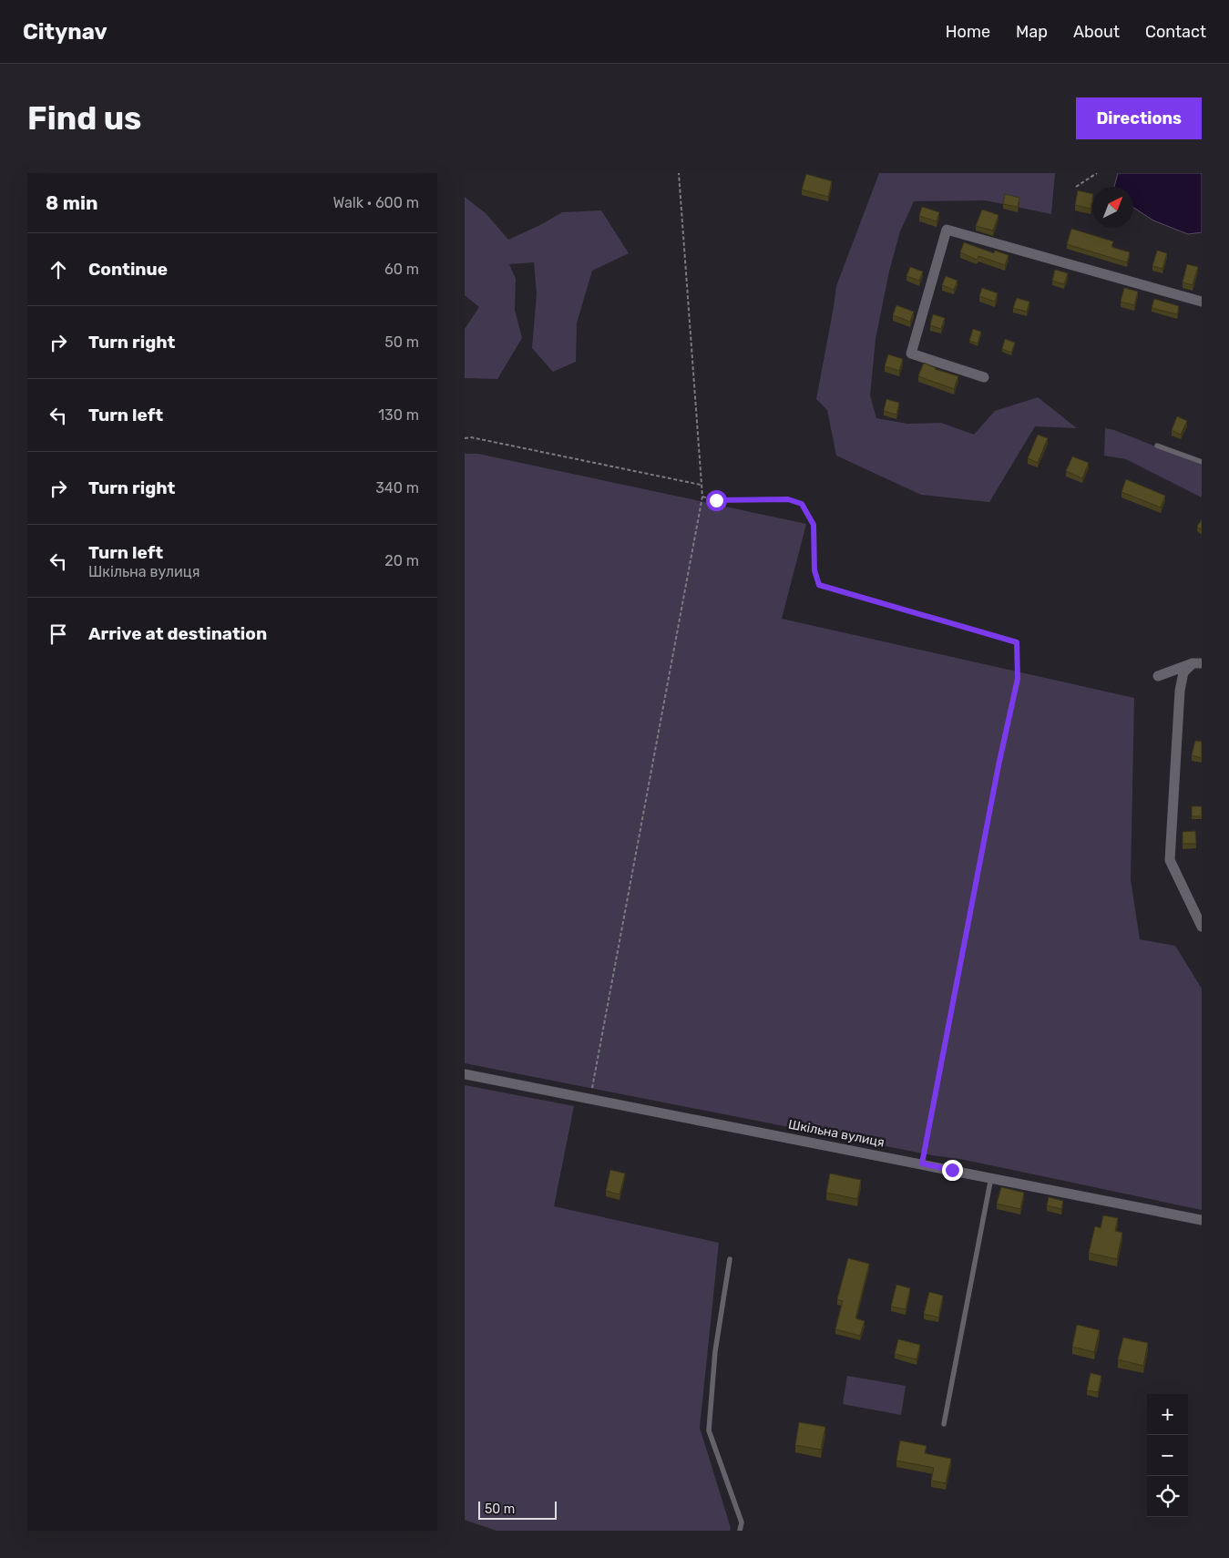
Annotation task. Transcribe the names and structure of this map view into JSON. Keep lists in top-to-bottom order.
{
  "streets": {
    "street": ["Шкільна вулиця"]
  },
  "scale_bar": "50 m",
  "north": "top right",
  "page": {
    "header": "Citynav",
    "nav": [
      "Home",
      "Map",
      "About",
      "Contact"
    ],
    "buttons": "Directions",
    "title": "Find us",
    "heading": ["8 min", "Walk · 600 m"],
    "list": [
      ["Continue", "60 m"],
      ["Turn right", "50 m"],
      ["Turn left", "130 m"],
      ["Turn right", "340 m"],
      ["Turn left", "Шкільна вулиця", "20 m"],
      "Arrive at destination"
    ],
    "map_buttons": ["+", "−"],
    "scale": "50 m"
  }
}
